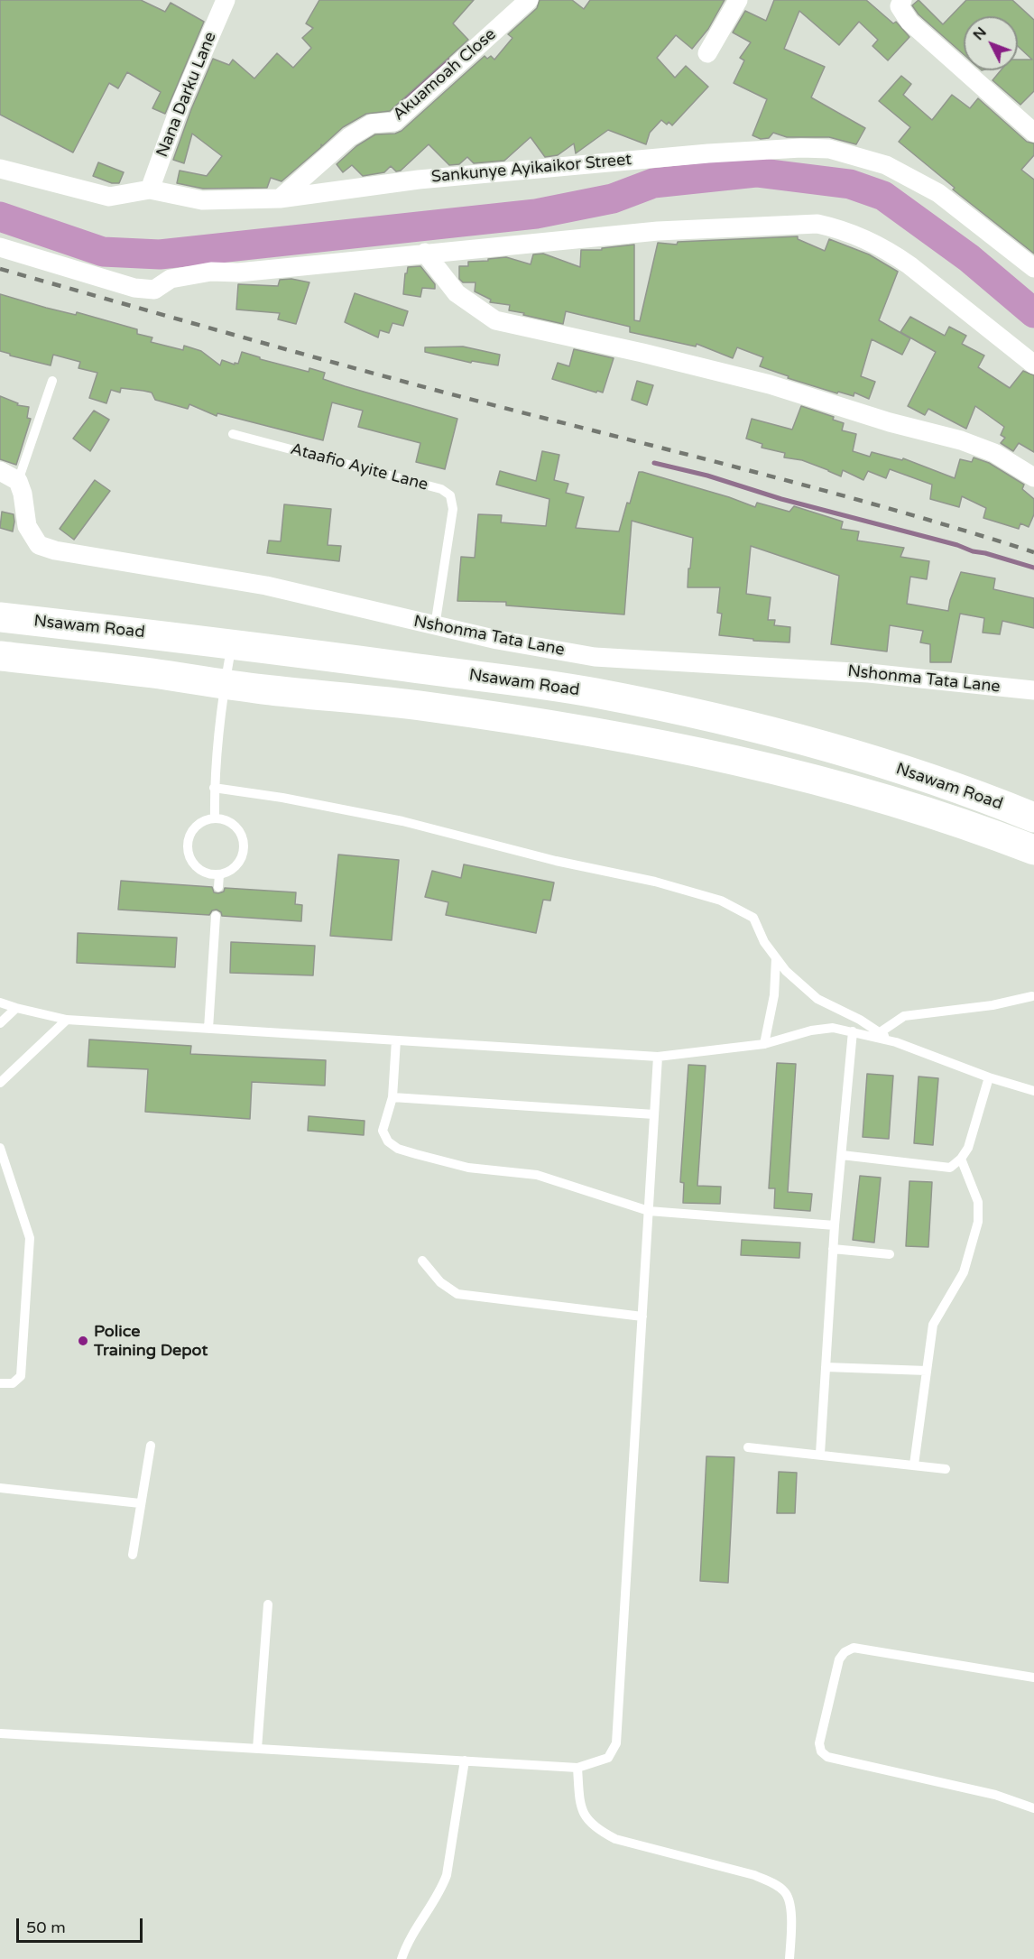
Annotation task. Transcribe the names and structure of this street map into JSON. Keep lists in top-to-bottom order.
{
  "streets": {
    "highway": ["Nsawam Road"],
    "street": [
      "Akuamoah Close",
      "Nana Darku Lane",
      "Sankunye Ayikaikor Street",
      "Nshonma Tata Lane"
    ],
    "lane": ["Ataafio Ayite Lane"]
  },
  "crossings": [
    ["Akuamoah Close", "Sankunye Ayikaikor Street"],
    ["Nana Darku Lane", "Sankunye Ayikaikor Street"],
    ["Ataafio Ayite Lane", "Nshonma Tata Lane"]
  ],
  "places": ["Police Training Depot"],
  "scale_bar": "50 m",
  "north": "top left"
}
